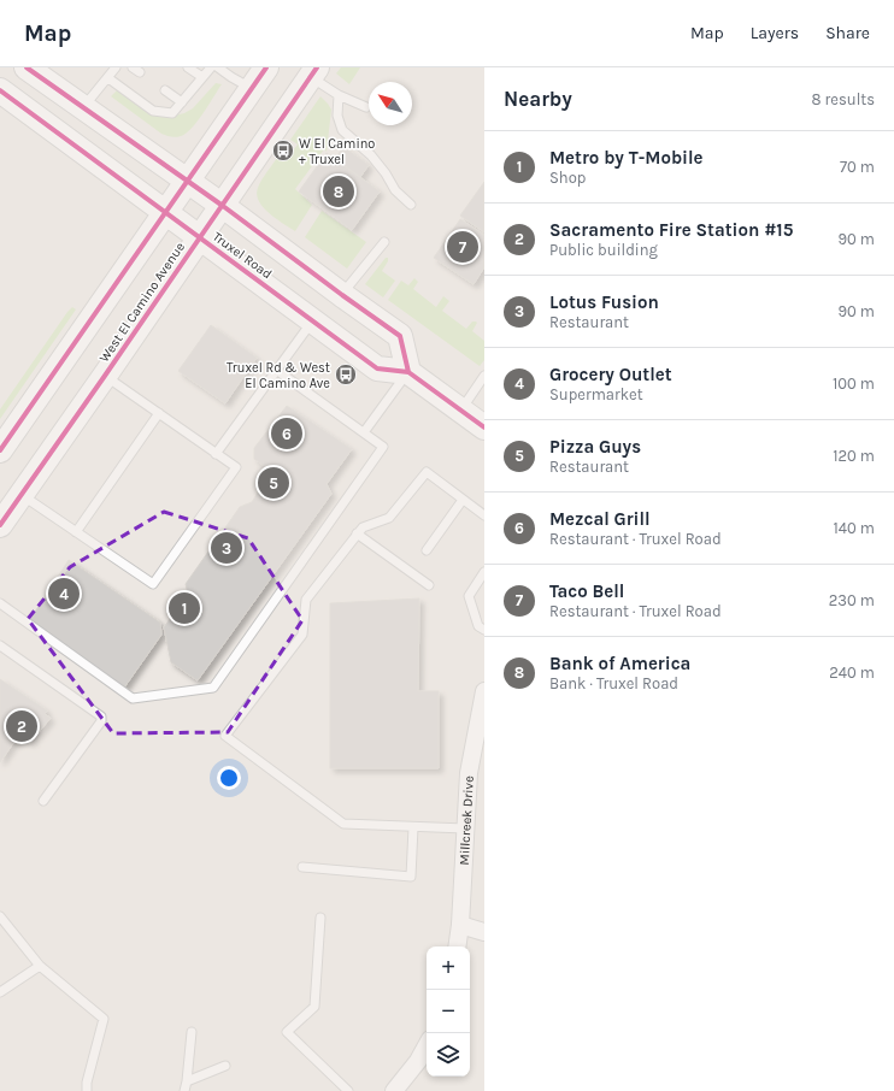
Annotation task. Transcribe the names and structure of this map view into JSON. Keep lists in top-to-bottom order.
{
  "streets": {
    "main road": ["Truxel Road", "West El Camino Avenue"],
    "street": ["Millcreek Drive"]
  },
  "crossings": [
    ["Truxel Road", "West El Camino Avenue"]
  ],
  "places": {
    "bus stop": ["W El Camino + Truxel", "Truxel Rd & West El Camino Ave"]
  },
  "north": "top left",
  "page": {
    "header": "Map",
    "nav": ["Map", "Layers", "Share"],
    "heading": ["Nearby", "8 results"],
    "list": [
      {
        "mark": "1",
        "name": "Metro by T-Mobile",
        "note": "Shop",
        "value": "70 m"
      },
      {
        "mark": "2",
        "name": "Sacramento Fire Station #15",
        "note": "Public building",
        "value": "90 m"
      },
      {
        "mark": "3",
        "name": "Lotus Fusion",
        "note": "Restaurant",
        "value": "90 m"
      },
      {
        "mark": "4",
        "name": "Grocery Outlet",
        "note": "Supermarket",
        "value": "100 m"
      },
      {
        "mark": "5",
        "name": "Pizza Guys",
        "note": "Restaurant",
        "value": "120 m"
      },
      {
        "mark": "6",
        "name": "Mezcal Grill",
        "note": "Restaurant · Truxel Road",
        "value": "140 m"
      },
      {
        "mark": "7",
        "name": "Taco Bell",
        "note": "Restaurant · Truxel Road",
        "value": "230 m"
      },
      {
        "mark": "8",
        "name": "Bank of America",
        "note": "Bank · Truxel Road",
        "value": "240 m"
      }
    ],
    "pins": [
      "8",
      "7",
      "6",
      "5",
      "3",
      "4",
      "1",
      "2"
    ],
    "map_buttons": ["+", "−"]
  }
}
